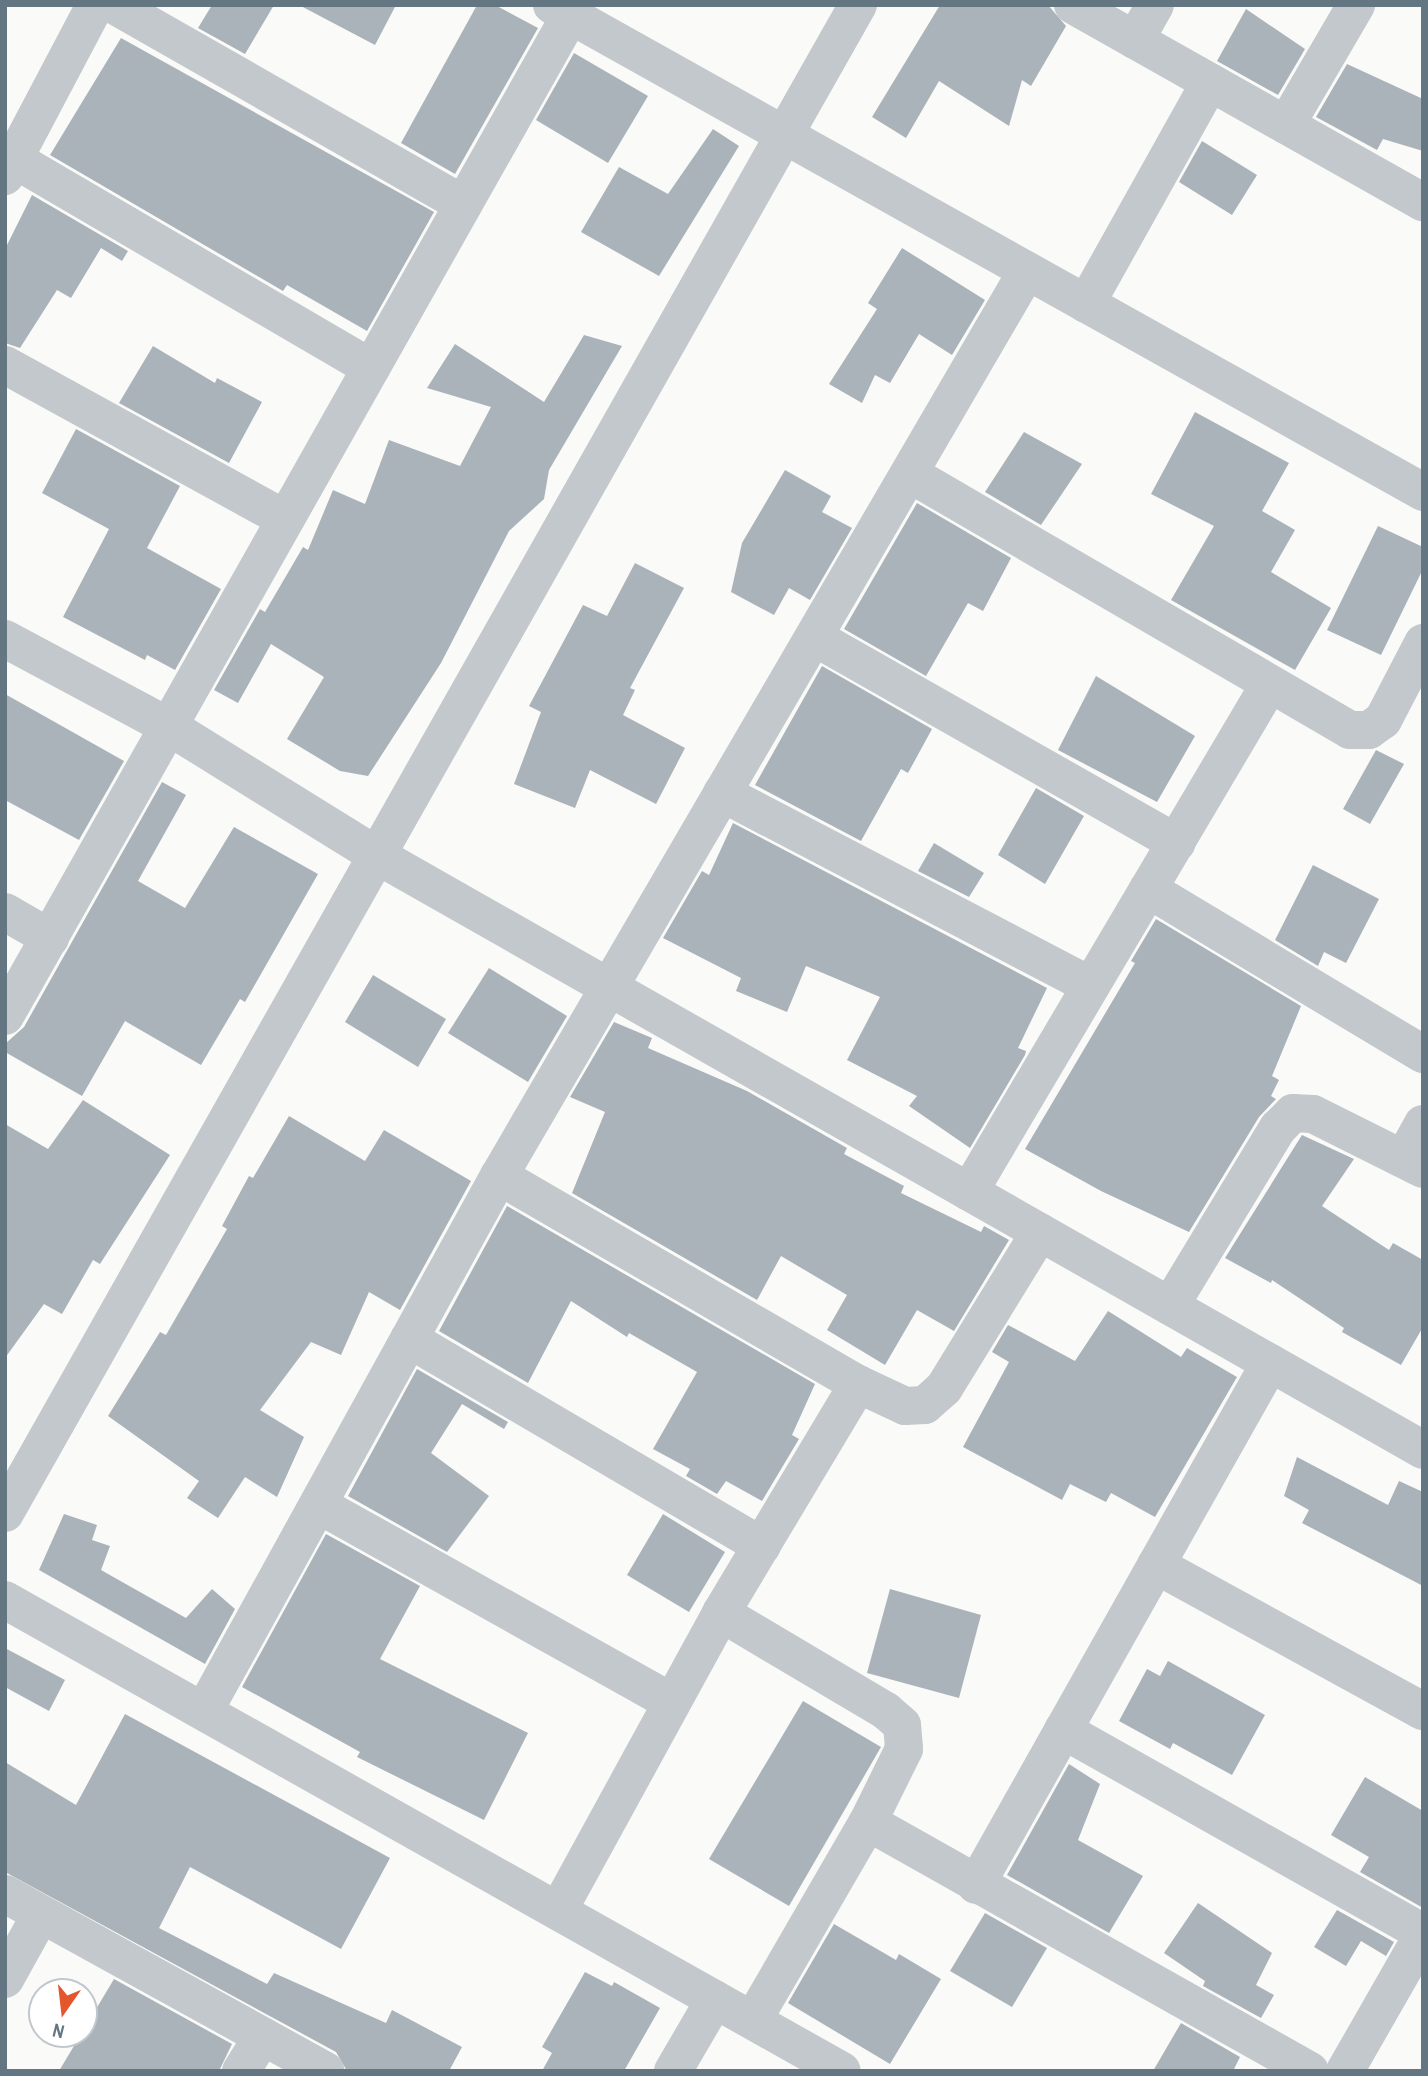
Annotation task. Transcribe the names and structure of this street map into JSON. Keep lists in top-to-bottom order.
{
  "north": "bottom"
}
